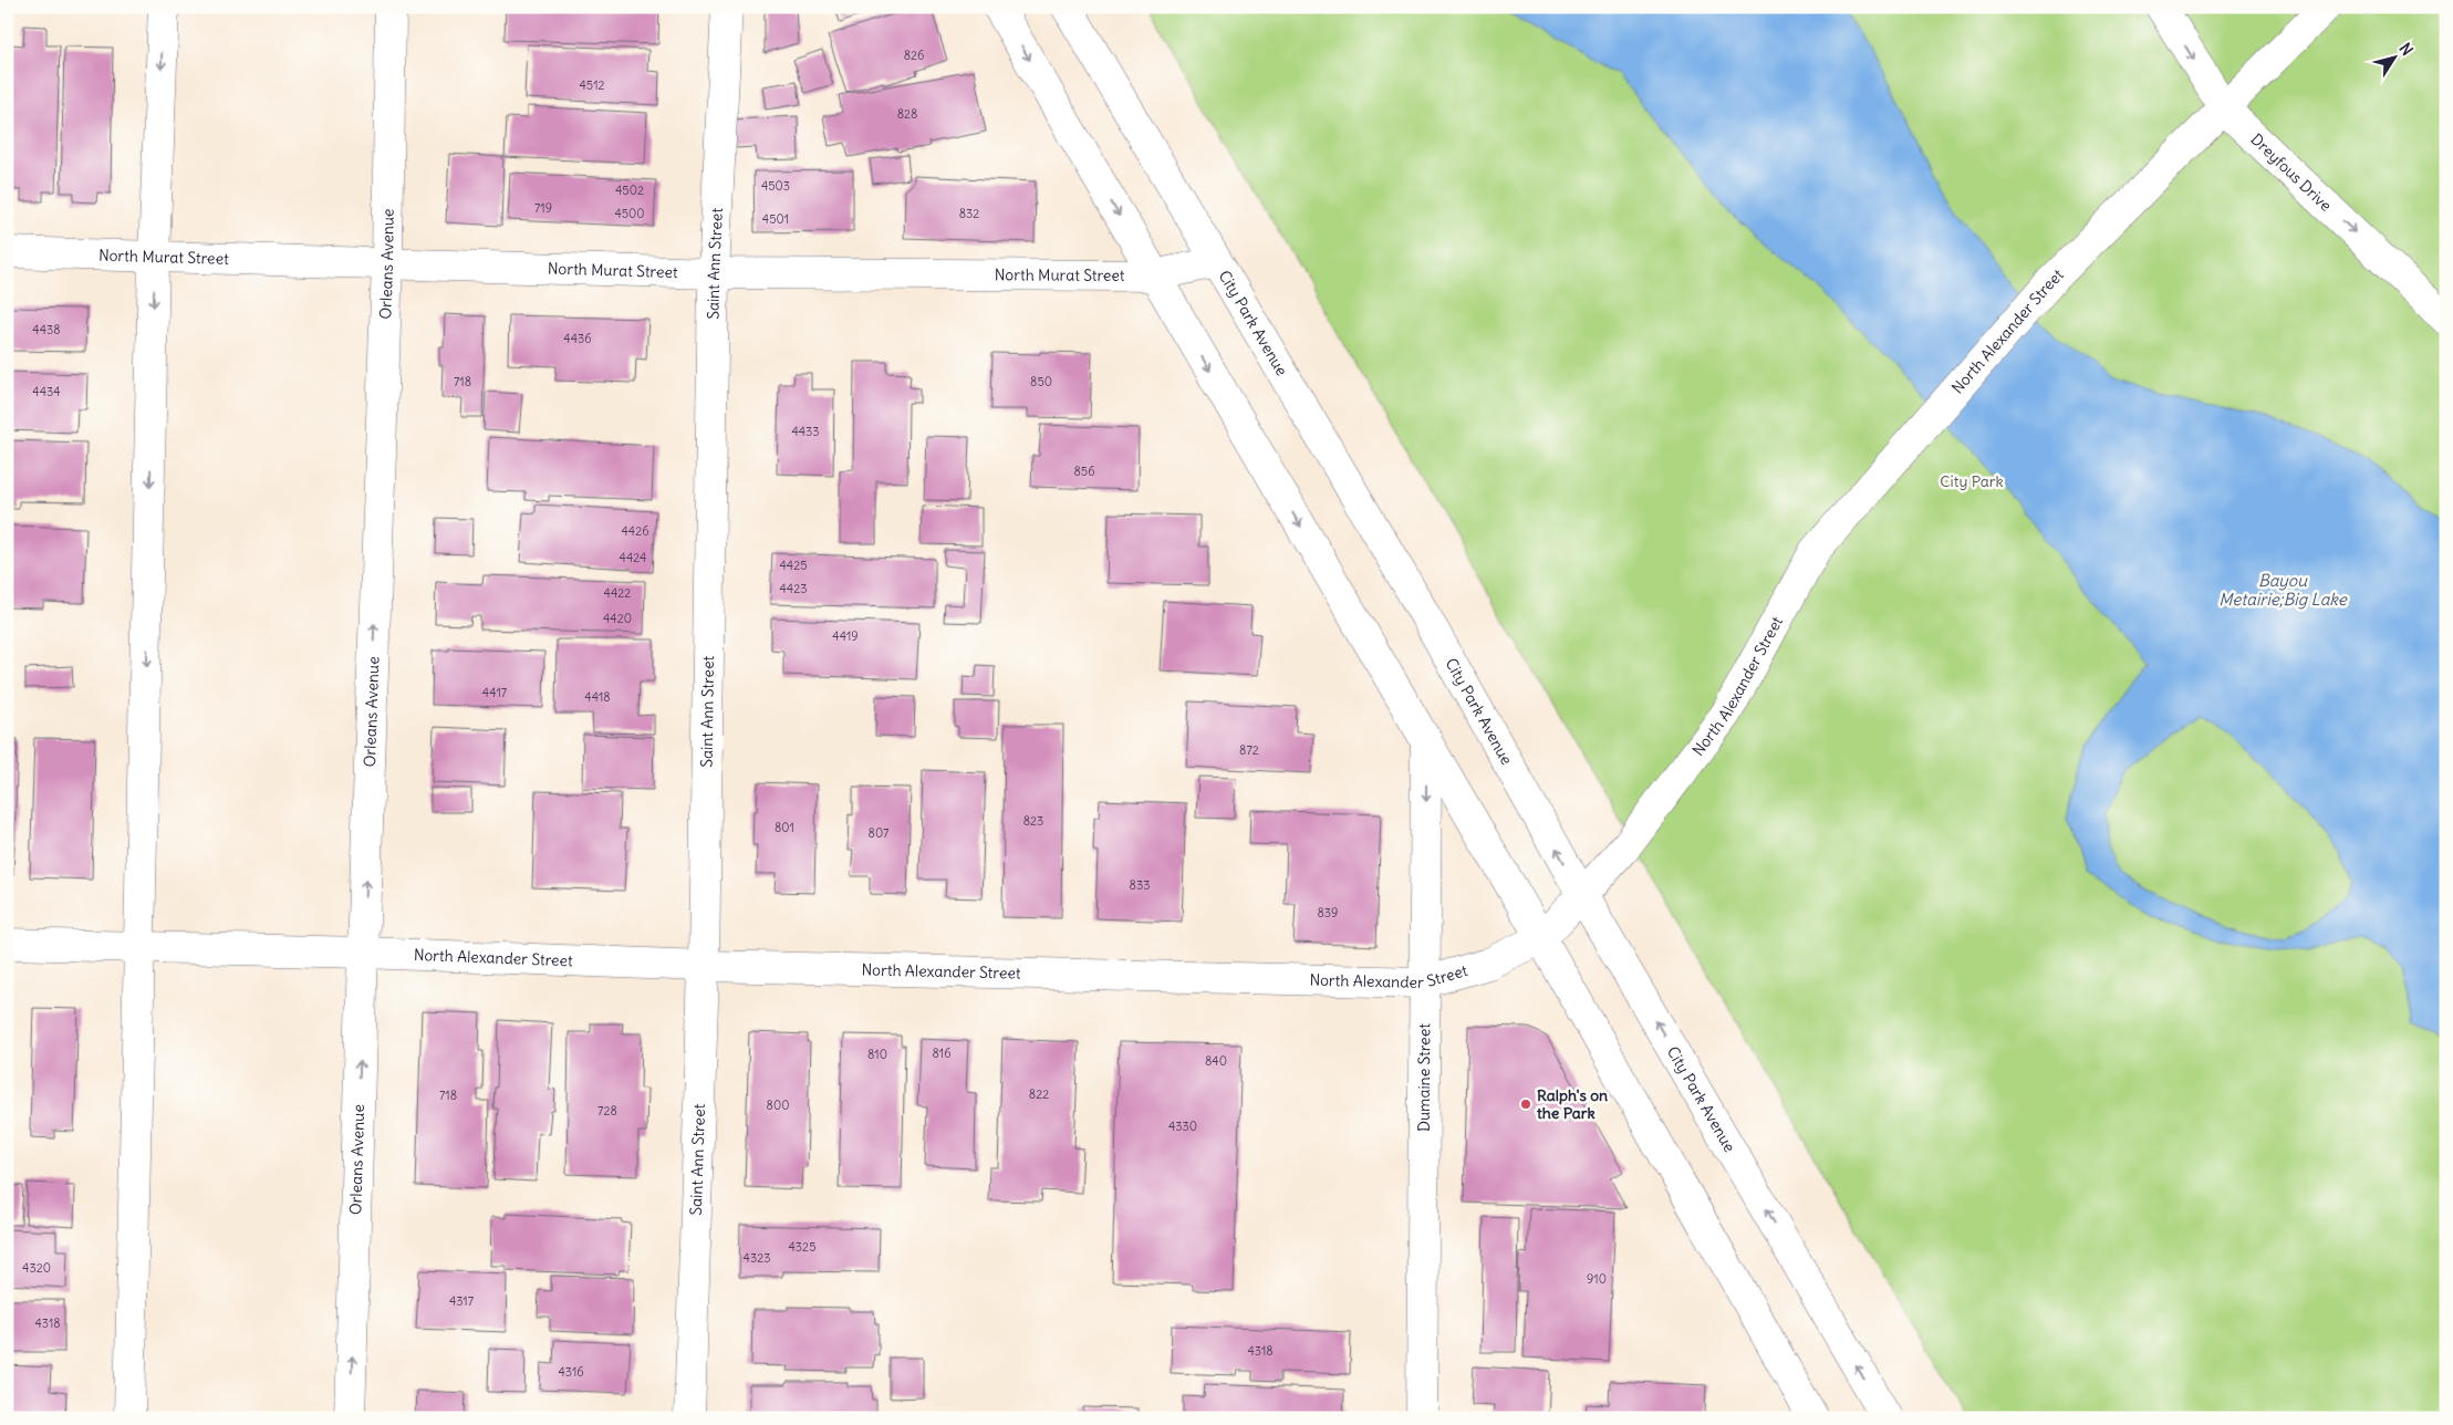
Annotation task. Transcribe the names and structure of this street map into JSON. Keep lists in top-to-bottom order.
{
  "streets": {
    "street": [
      "Dreyfous Drive",
      "North Murat Street",
      "Orleans Avenue",
      "Saint Ann Street",
      "City Park Avenue",
      "North Alexander Street",
      "Dumaine Street"
    ]
  },
  "crossings": [
    ["Dreyfous Drive", "North Alexander Street"],
    ["North Murat Street", "Orleans Avenue"],
    ["North Murat Street", "Saint Ann Street"],
    ["North Murat Street", "City Park Avenue"],
    ["Orleans Avenue", "North Alexander Street"],
    ["Saint Ann Street", "North Alexander Street"],
    ["City Park Avenue", "North Alexander Street"],
    ["North Alexander Street", "Dumaine Street"]
  ],
  "one_way": ["Dreyfous Drive", "Dumaine Street"],
  "water": ["Bayou Metairie;Big Lake"],
  "parks": ["City Park"],
  "places": ["Ralph's on the Park"],
  "house_numbers": [
    "826",
    "4512",
    "828",
    "4503",
    "4502",
    "719",
    "4500",
    "832",
    "4501",
    "4438",
    "4436",
    "718",
    "850",
    "4434",
    "4433",
    "856",
    "4426",
    "4424",
    "4425",
    "4423",
    "4422",
    "4420",
    "4419",
    "4417",
    "4418",
    "872",
    "823",
    "801",
    "807",
    "833",
    "839",
    "816",
    "810",
    "840",
    "822",
    "718",
    "800",
    "728",
    "4330",
    "4325",
    "4323",
    "4320",
    "910",
    "4317",
    "4318",
    "4318",
    "4316"
  ],
  "north": "top right"
}
